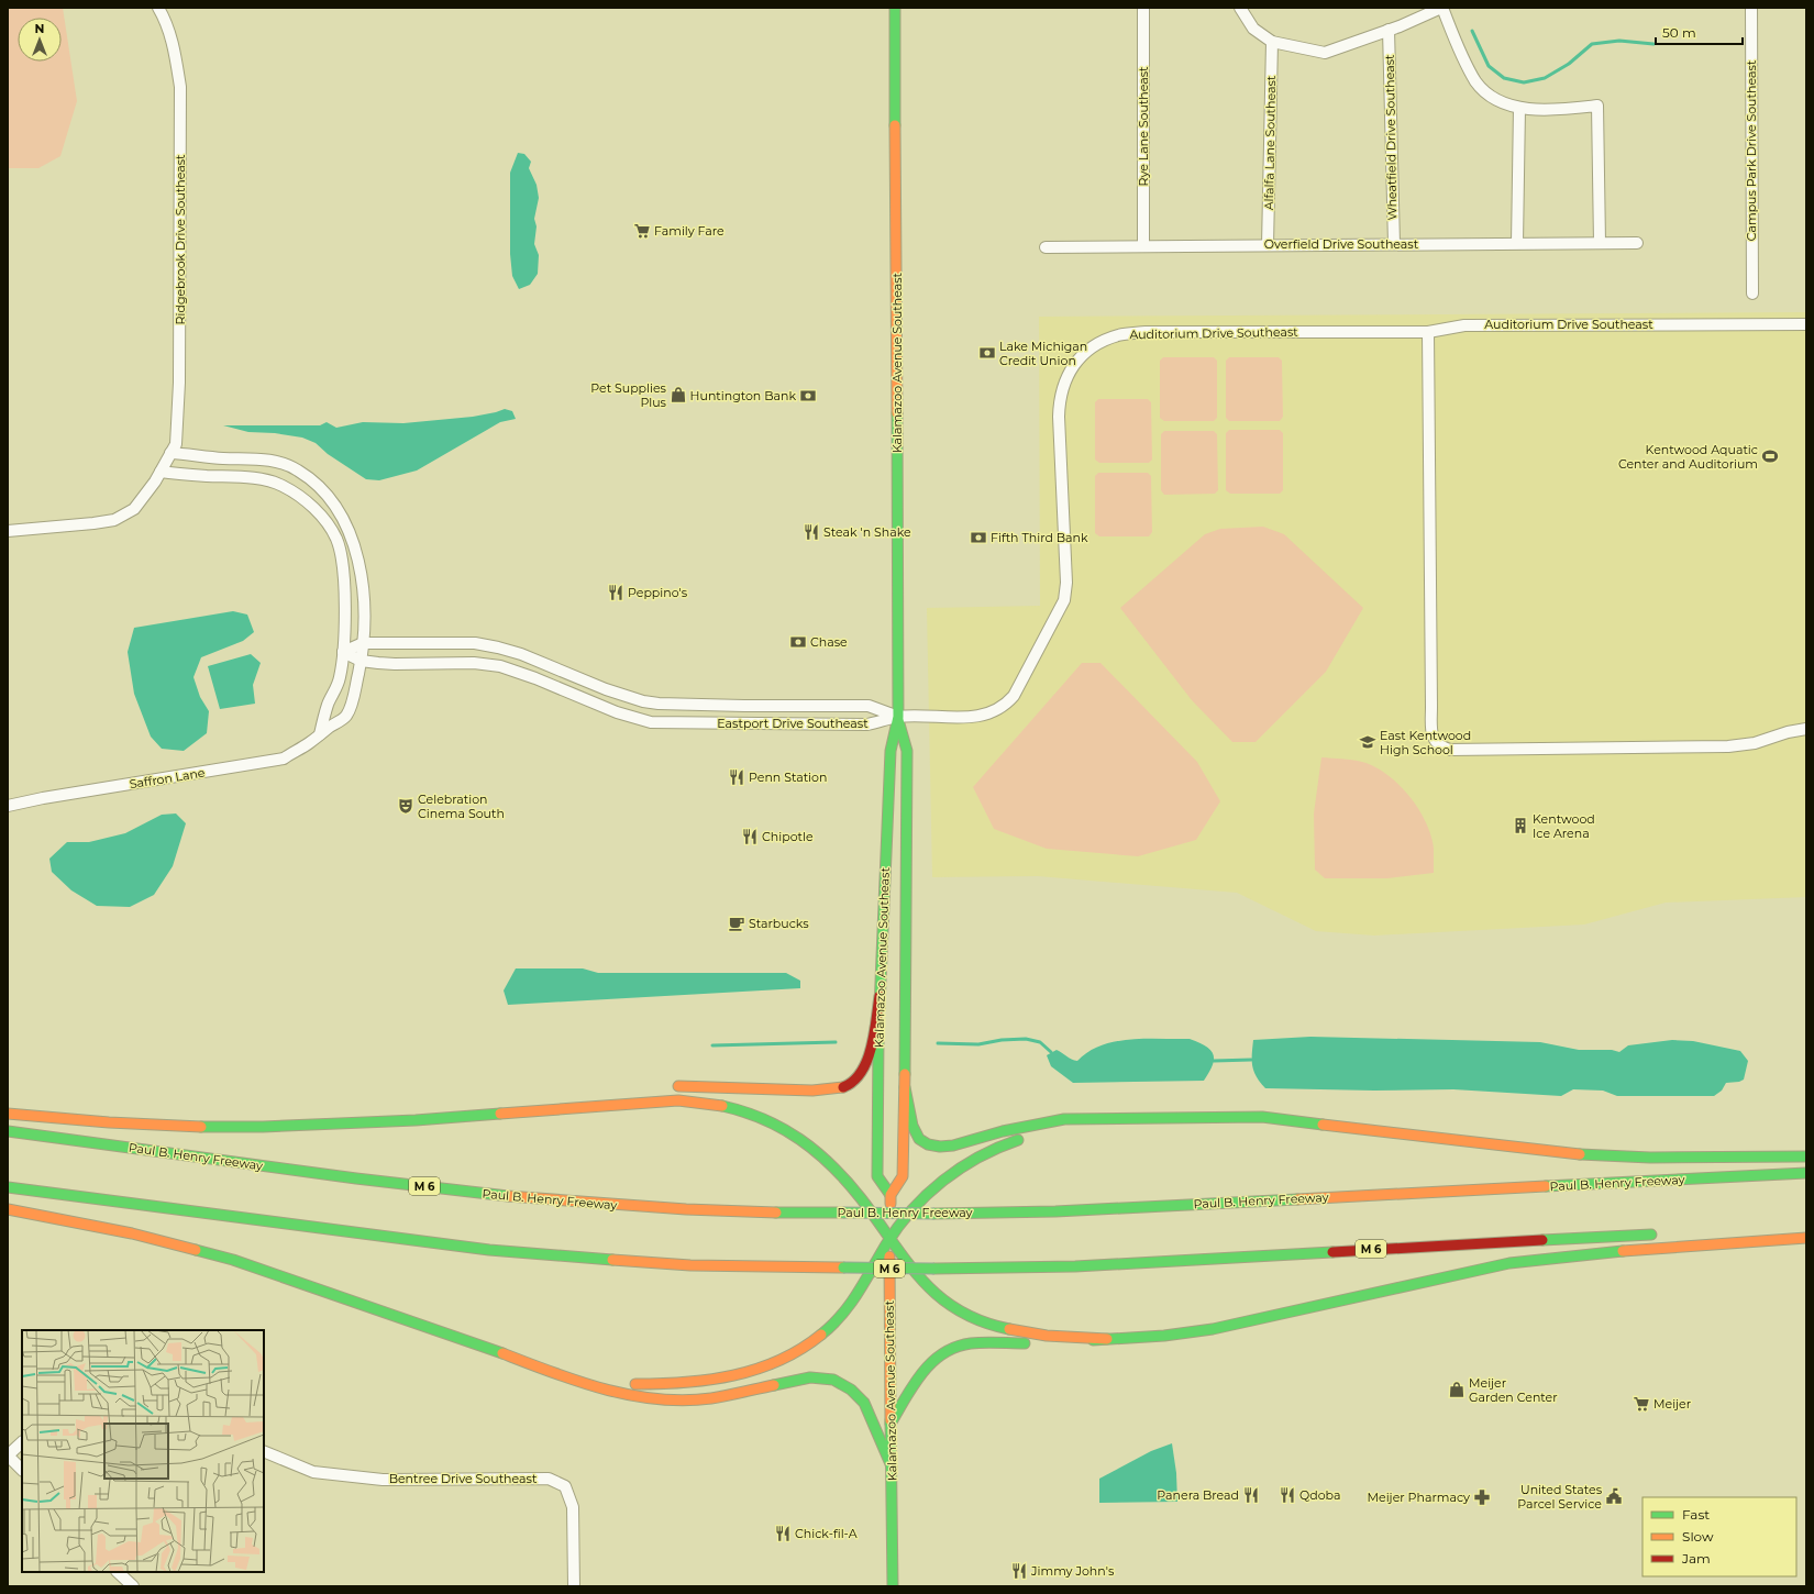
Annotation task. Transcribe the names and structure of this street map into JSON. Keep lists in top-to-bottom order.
{
  "streets": {
    "main road": ["Kalamazoo Avenue Southeast", "Paul B. Henry Freeway", "M 6"],
    "street": [
      "Rye Lane Southeast",
      "Wheatfield Drive Southeast",
      "Alfalfa Lane Southeast",
      "Campus Park Drive Southeast",
      "Ridgebrook Drive Southeast",
      "Overfield Drive Southeast",
      "Auditorium Drive Southeast",
      "Eastport Drive Southeast",
      "Saffron Lane",
      "Bentree Drive Southeast"
    ]
  },
  "crossings": [
    ["Rye Lane Southeast", "Overfield Drive Southeast"],
    ["Wheatfield Drive Southeast", "Overfield Drive Southeast"],
    ["Alfalfa Lane Southeast", "Overfield Drive Southeast"],
    ["Auditorium Drive Southeast", "Kalamazoo Avenue Southeast"],
    ["Auditorium Drive Southeast", "Eastport Drive Southeast"],
    ["Kalamazoo Avenue Southeast", "Eastport Drive Southeast"],
    ["Eastport Drive Southeast", "Saffron Lane"]
  ],
  "places": {
    "supermarket": ["Family Fare", "Meijer"],
    "bank": [
      "Lake Michigan Credit Union",
      "Huntington Bank",
      "Fifth Third Bank",
      "Chase"
    ],
    "shop": ["Pet Supplies Plus", "Meijer Garden Center"],
    "sports": ["Kentwood Aquatic Center and Auditorium"],
    "restaurant": [
      "Steak 'n Shake",
      "Peppino's",
      "Penn Station",
      "Chipotle",
      "Panera Bread",
      "Qdoba",
      "Chick-fil-A",
      "Jimmy John's"
    ],
    "school or university": ["East Kentwood High School"],
    "theatre": ["Celebration Cinema South"],
    "building": ["Kentwood Ice Arena"],
    "cafe": ["Starbucks"],
    "public building": ["United States Parcel Service"],
    "pharmacy": ["Meijer Pharmacy"]
  },
  "legend": ["Fast", "Slow", "Jam"],
  "scale_bar": "50 m",
  "north": "top"
}
